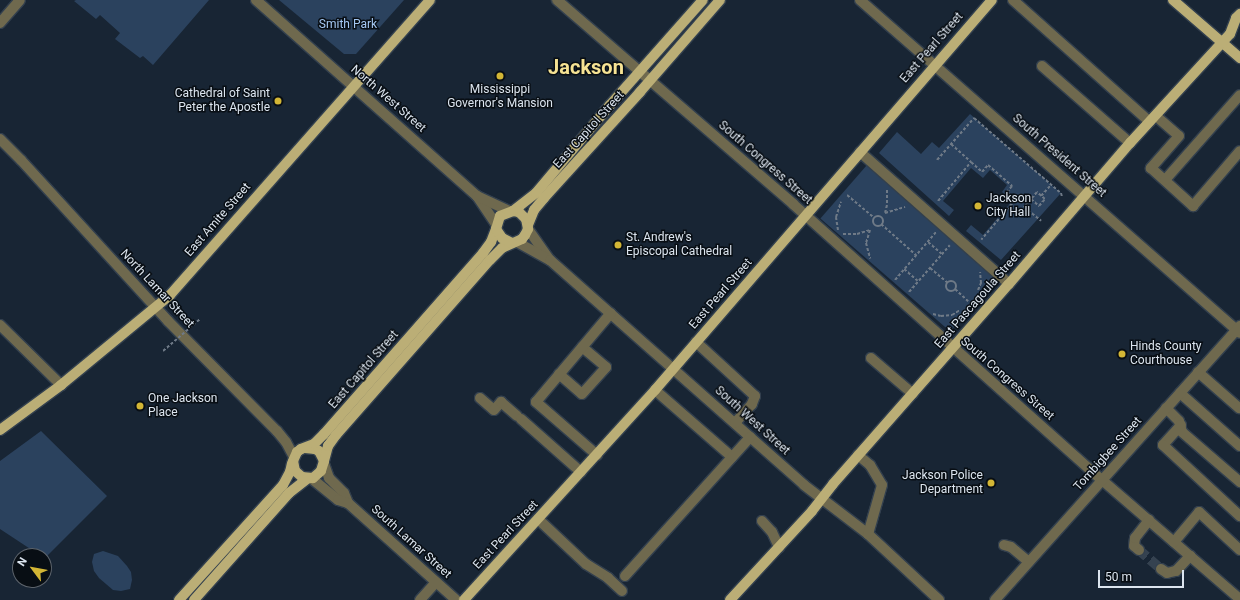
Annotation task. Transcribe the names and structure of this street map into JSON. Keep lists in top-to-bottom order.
{
  "streets": {
    "main road": [
      "East Pearl Street",
      "East Capitol Street",
      "East Amite Street",
      "East Pascagoula Street"
    ],
    "street": [
      "North West Street",
      "South President Street",
      "South Congress Street",
      "North Lamar Street",
      "South West Street",
      "Tombigbee Street",
      "South Lamar Street"
    ]
  },
  "crossings": [
    ["East Pearl Street", "South President Street"],
    ["East Pearl Street", "South Congress Street"],
    ["East Pearl Street", "South West Street"],
    ["North West Street", "East Capitol Street"],
    ["North West Street", "East Amite Street"],
    ["North West Street", "South West Street"],
    ["East Capitol Street", "South Congress Street"],
    ["East Capitol Street", "North Lamar Street"],
    ["East Capitol Street", "South West Street"],
    ["East Capitol Street", "South Lamar Street"],
    ["South President Street", "East Pascagoula Street"],
    ["South President Street", "Tombigbee Street"],
    ["South Congress Street", "East Pascagoula Street"],
    ["South Congress Street", "Tombigbee Street"],
    ["East Amite Street", "North Lamar Street"],
    ["North Lamar Street", "South Lamar Street"],
    ["East Pascagoula Street", "South West Street"]
  ],
  "districts": ["Jackson"],
  "parks": ["Smith Park"],
  "places": [
    "Mississippi Governor's Mansion",
    "Cathedral of Saint Peter the Apostle",
    "Jackson City Hall",
    "St. Andrew's Episcopal Cathedral",
    "Hinds County Courthouse",
    "One Jackson Place",
    "Jackson Police Department"
  ],
  "scale_bar": "50 m",
  "north": "top left"
}
